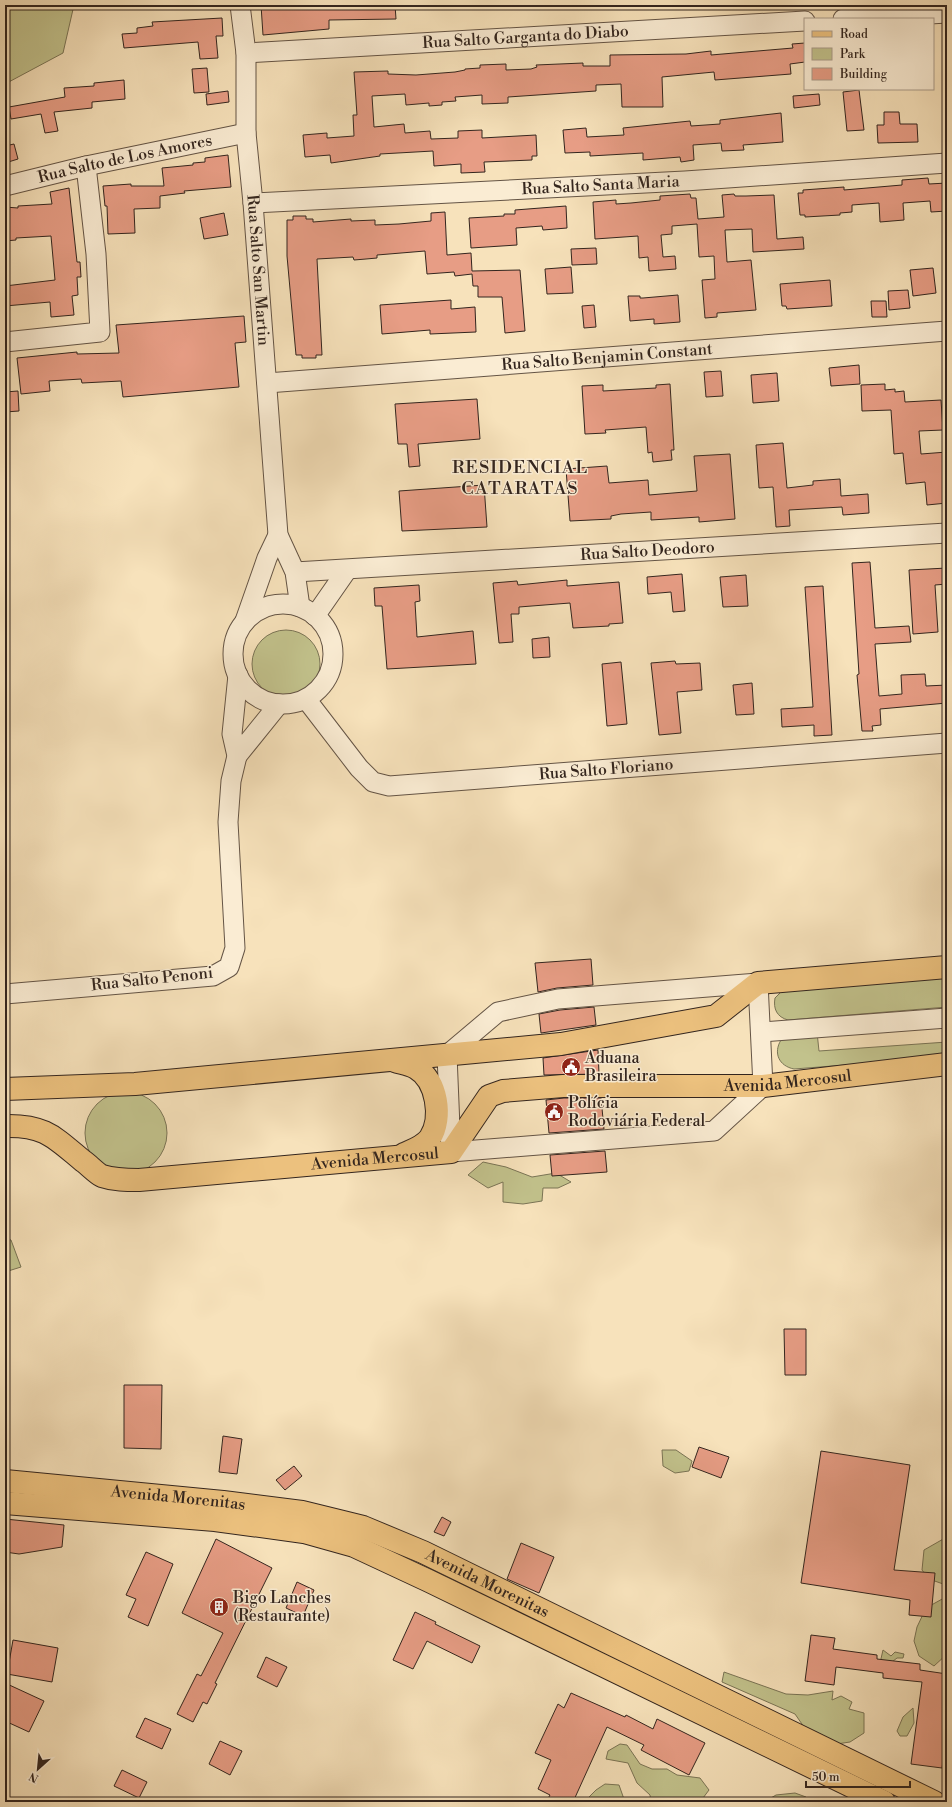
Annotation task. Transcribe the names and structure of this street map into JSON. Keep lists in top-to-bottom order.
{
  "streets": {
    "main road": ["Avenida Mercosul", "Avenida Morenitas"],
    "street": [
      "Rua Salto Garganta do Diabo",
      "Rua Salto de Los Amores",
      "Rua Salto Santa Maria",
      "Rua Salto San Martin",
      "Rua Salto Benjamin Constant",
      "Rua Salto Deodoro",
      "Rua Salto Floriano",
      "Rua Salto Penoni"
    ]
  },
  "crossings": [
    ["Rua Salto Garganta do Diabo", "Rua Salto San Martin"],
    ["Rua Salto de Los Amores", "Rua Salto San Martin"],
    ["Rua Salto Santa Maria", "Rua Salto San Martin"],
    ["Rua Salto San Martin", "Rua Salto Benjamin Constant"],
    ["Rua Salto San Martin", "Rua Salto Deodoro"],
    ["Rua Salto San Martin", "Rua Salto Floriano"],
    ["Rua Salto San Martin", "Rua Salto Penoni"],
    ["Rua Salto Floriano", "Rua Salto Penoni"]
  ],
  "districts": ["RESIDENCIAL CATARATAS"],
  "places": {
    "public building": ["Aduana Brasileira", "Polícia Rodoviária Federal"],
    "building": ["Bigo Lanches (Restaurante)"]
  },
  "legend": ["Road", "Park", "Building"],
  "scale_bar": "50 m",
  "north": "bottom left"
}
